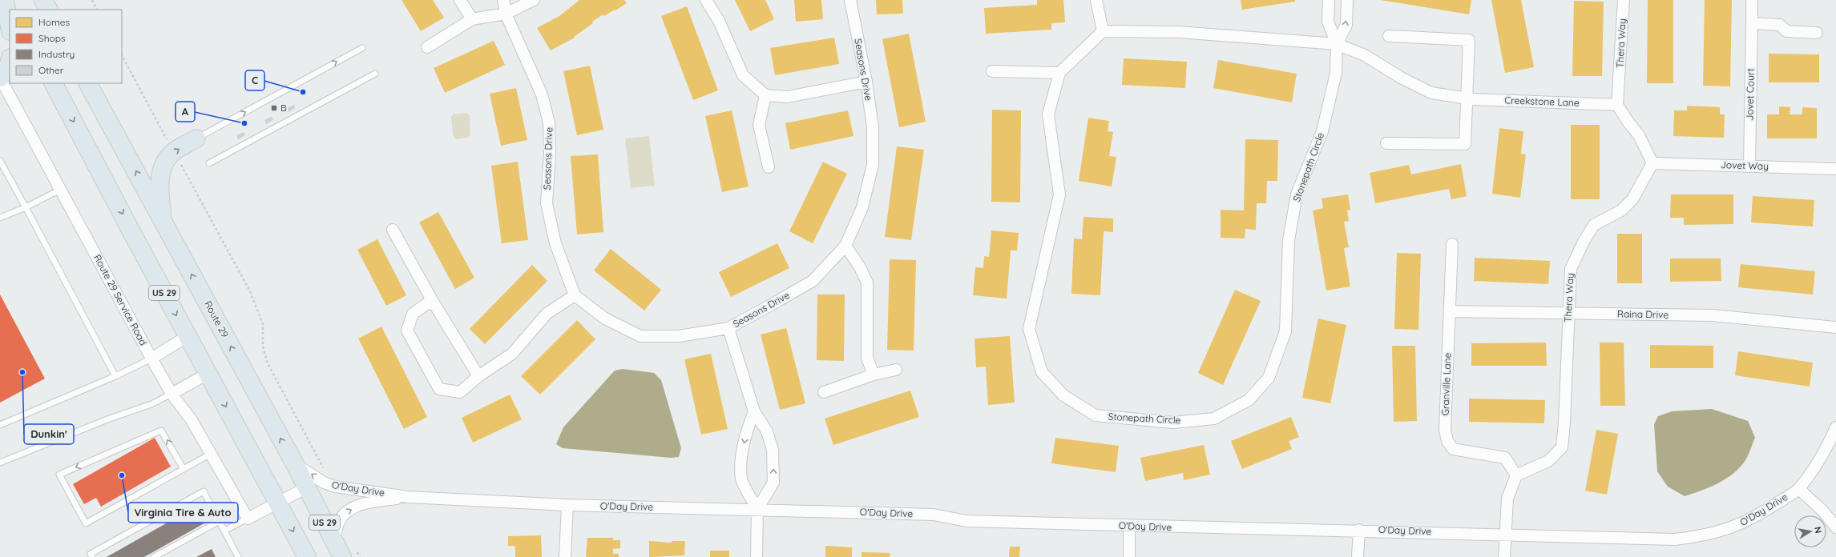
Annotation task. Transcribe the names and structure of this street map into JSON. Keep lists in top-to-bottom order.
{
  "streets": {
    "main road": ["US 29", "Route 29"],
    "street": [
      "Thera Way",
      "Seasons Drive",
      "Jovet Court",
      "Creekstone Lane",
      "Jovet Way",
      "Stonepath Circle",
      "Route 29 Service Road",
      "Raina Drive",
      "Granville Lane",
      "O'Day Drive"
    ]
  },
  "crossings": [
    ["Thera Way", "Creekstone Lane"],
    ["Thera Way", "Jovet Way"],
    ["Thera Way", "Raina Drive"],
    ["Thera Way", "Granville Lane"],
    ["Jovet Court", "Jovet Way"],
    ["Creekstone Lane", "Stonepath Circle"],
    ["Raina Drive", "Granville Lane"],
    ["Route 29", "O'Day Drive"]
  ],
  "places": {
    "other": [
      "C",
      "A",
      "Dunkin'",
      "Virginia Tire & Auto"
    ],
    "transit": ["B"]
  },
  "legend": [
    "Homes",
    "Shops",
    "Industry",
    "Other"
  ],
  "north": "right"
}
